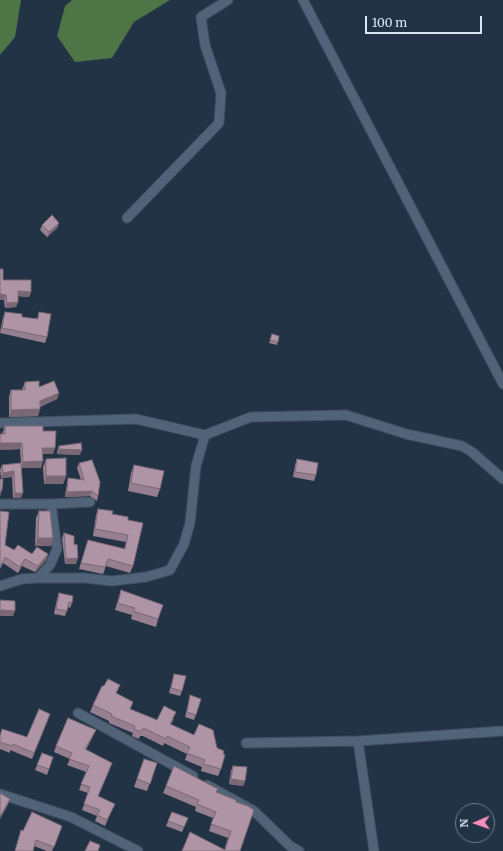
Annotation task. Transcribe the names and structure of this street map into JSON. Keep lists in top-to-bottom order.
{
  "scale_bar": "100 m",
  "north": "left"
}
